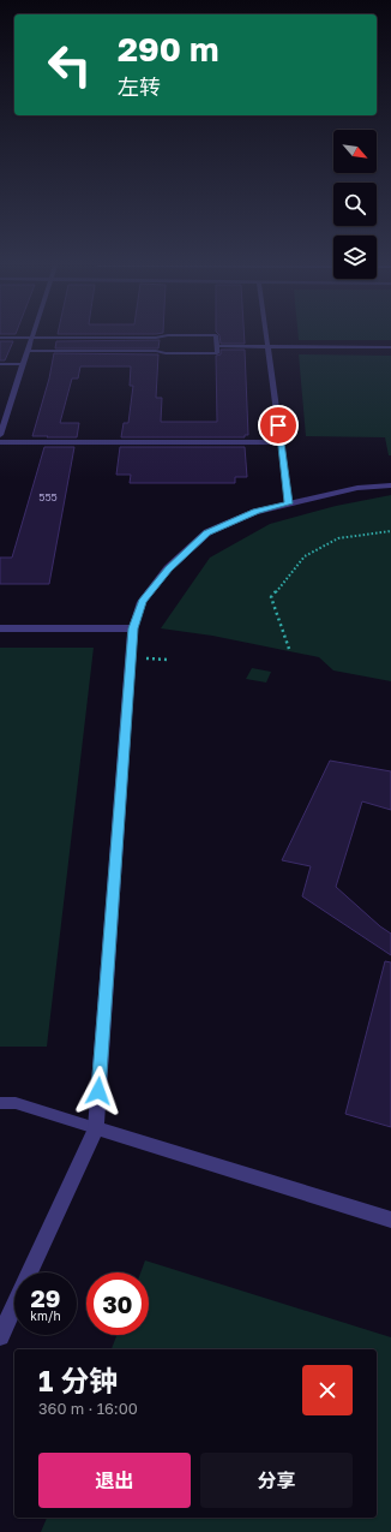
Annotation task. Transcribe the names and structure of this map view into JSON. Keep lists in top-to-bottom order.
{
  "house_numbers": ["555"],
  "north": "bottom right",
  "page": {
    "turn": ["290 m", "左转"],
    "speed": "29 km/h",
    "limit": "30",
    "heading": ["1 分钟", "360 m · 16:00"],
    "buttons": ["退出", "分享"]
  }
}
